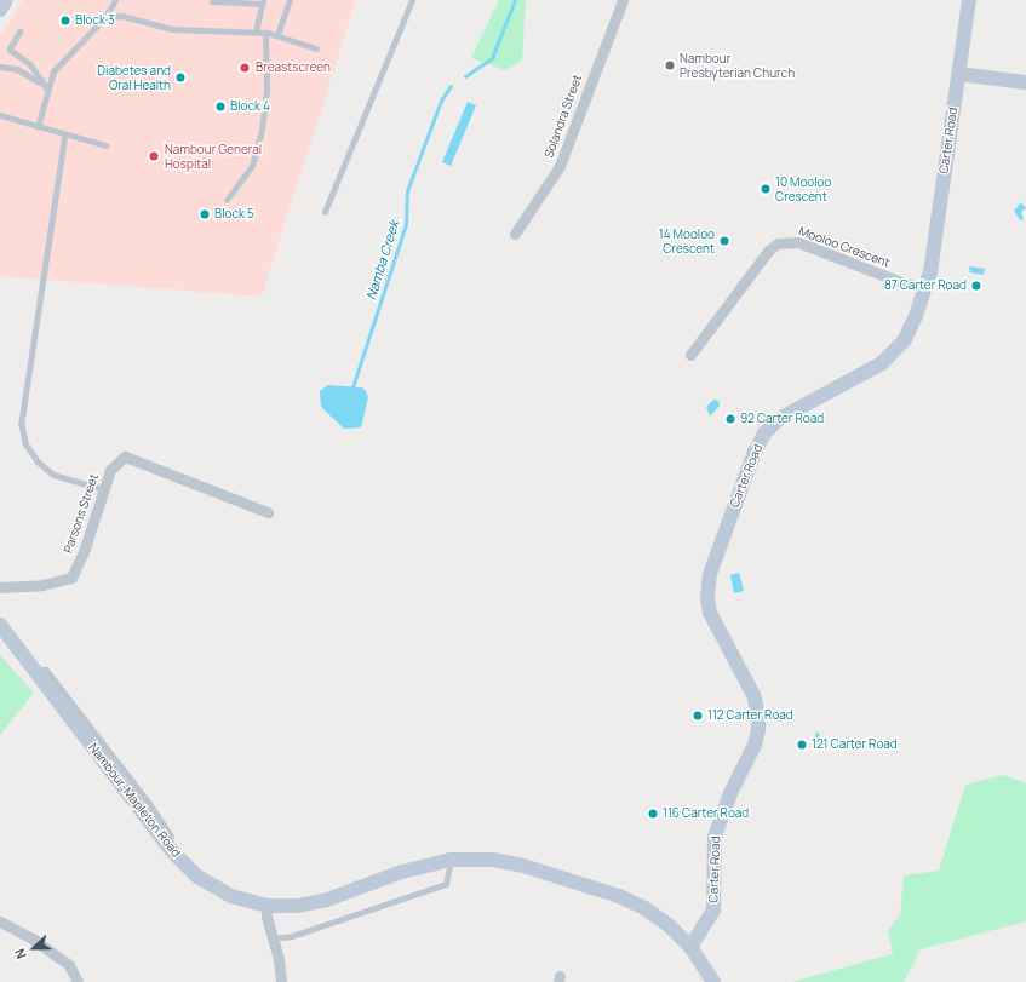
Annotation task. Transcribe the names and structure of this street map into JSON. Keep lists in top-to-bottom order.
{
  "streets": {
    "street": [
      "Solandra Street",
      "Carter Road",
      "Mooloo Crescent",
      "Parsons Street",
      "Nambour-Mapleton Road"
    ]
  },
  "crossings": [
    ["Carter Road", "Mooloo Crescent"],
    ["Carter Road", "Nambour-Mapleton Road"]
  ],
  "water": ["Namba Creek"],
  "places": [
    "Block 3",
    "Nambour Presbyterian Church",
    "Breastscreen",
    "Diabetes and Oral Health",
    "Block 4",
    "Nambour General Hospital",
    "10 Mooloo Crescent",
    "Block 5",
    "14 Mooloo Crescent",
    "87 Carter Road",
    "92 Carter Road",
    "112 Carter Road",
    "121 Carter Road",
    "116 Carter Road"
  ],
  "north": "left"
}
